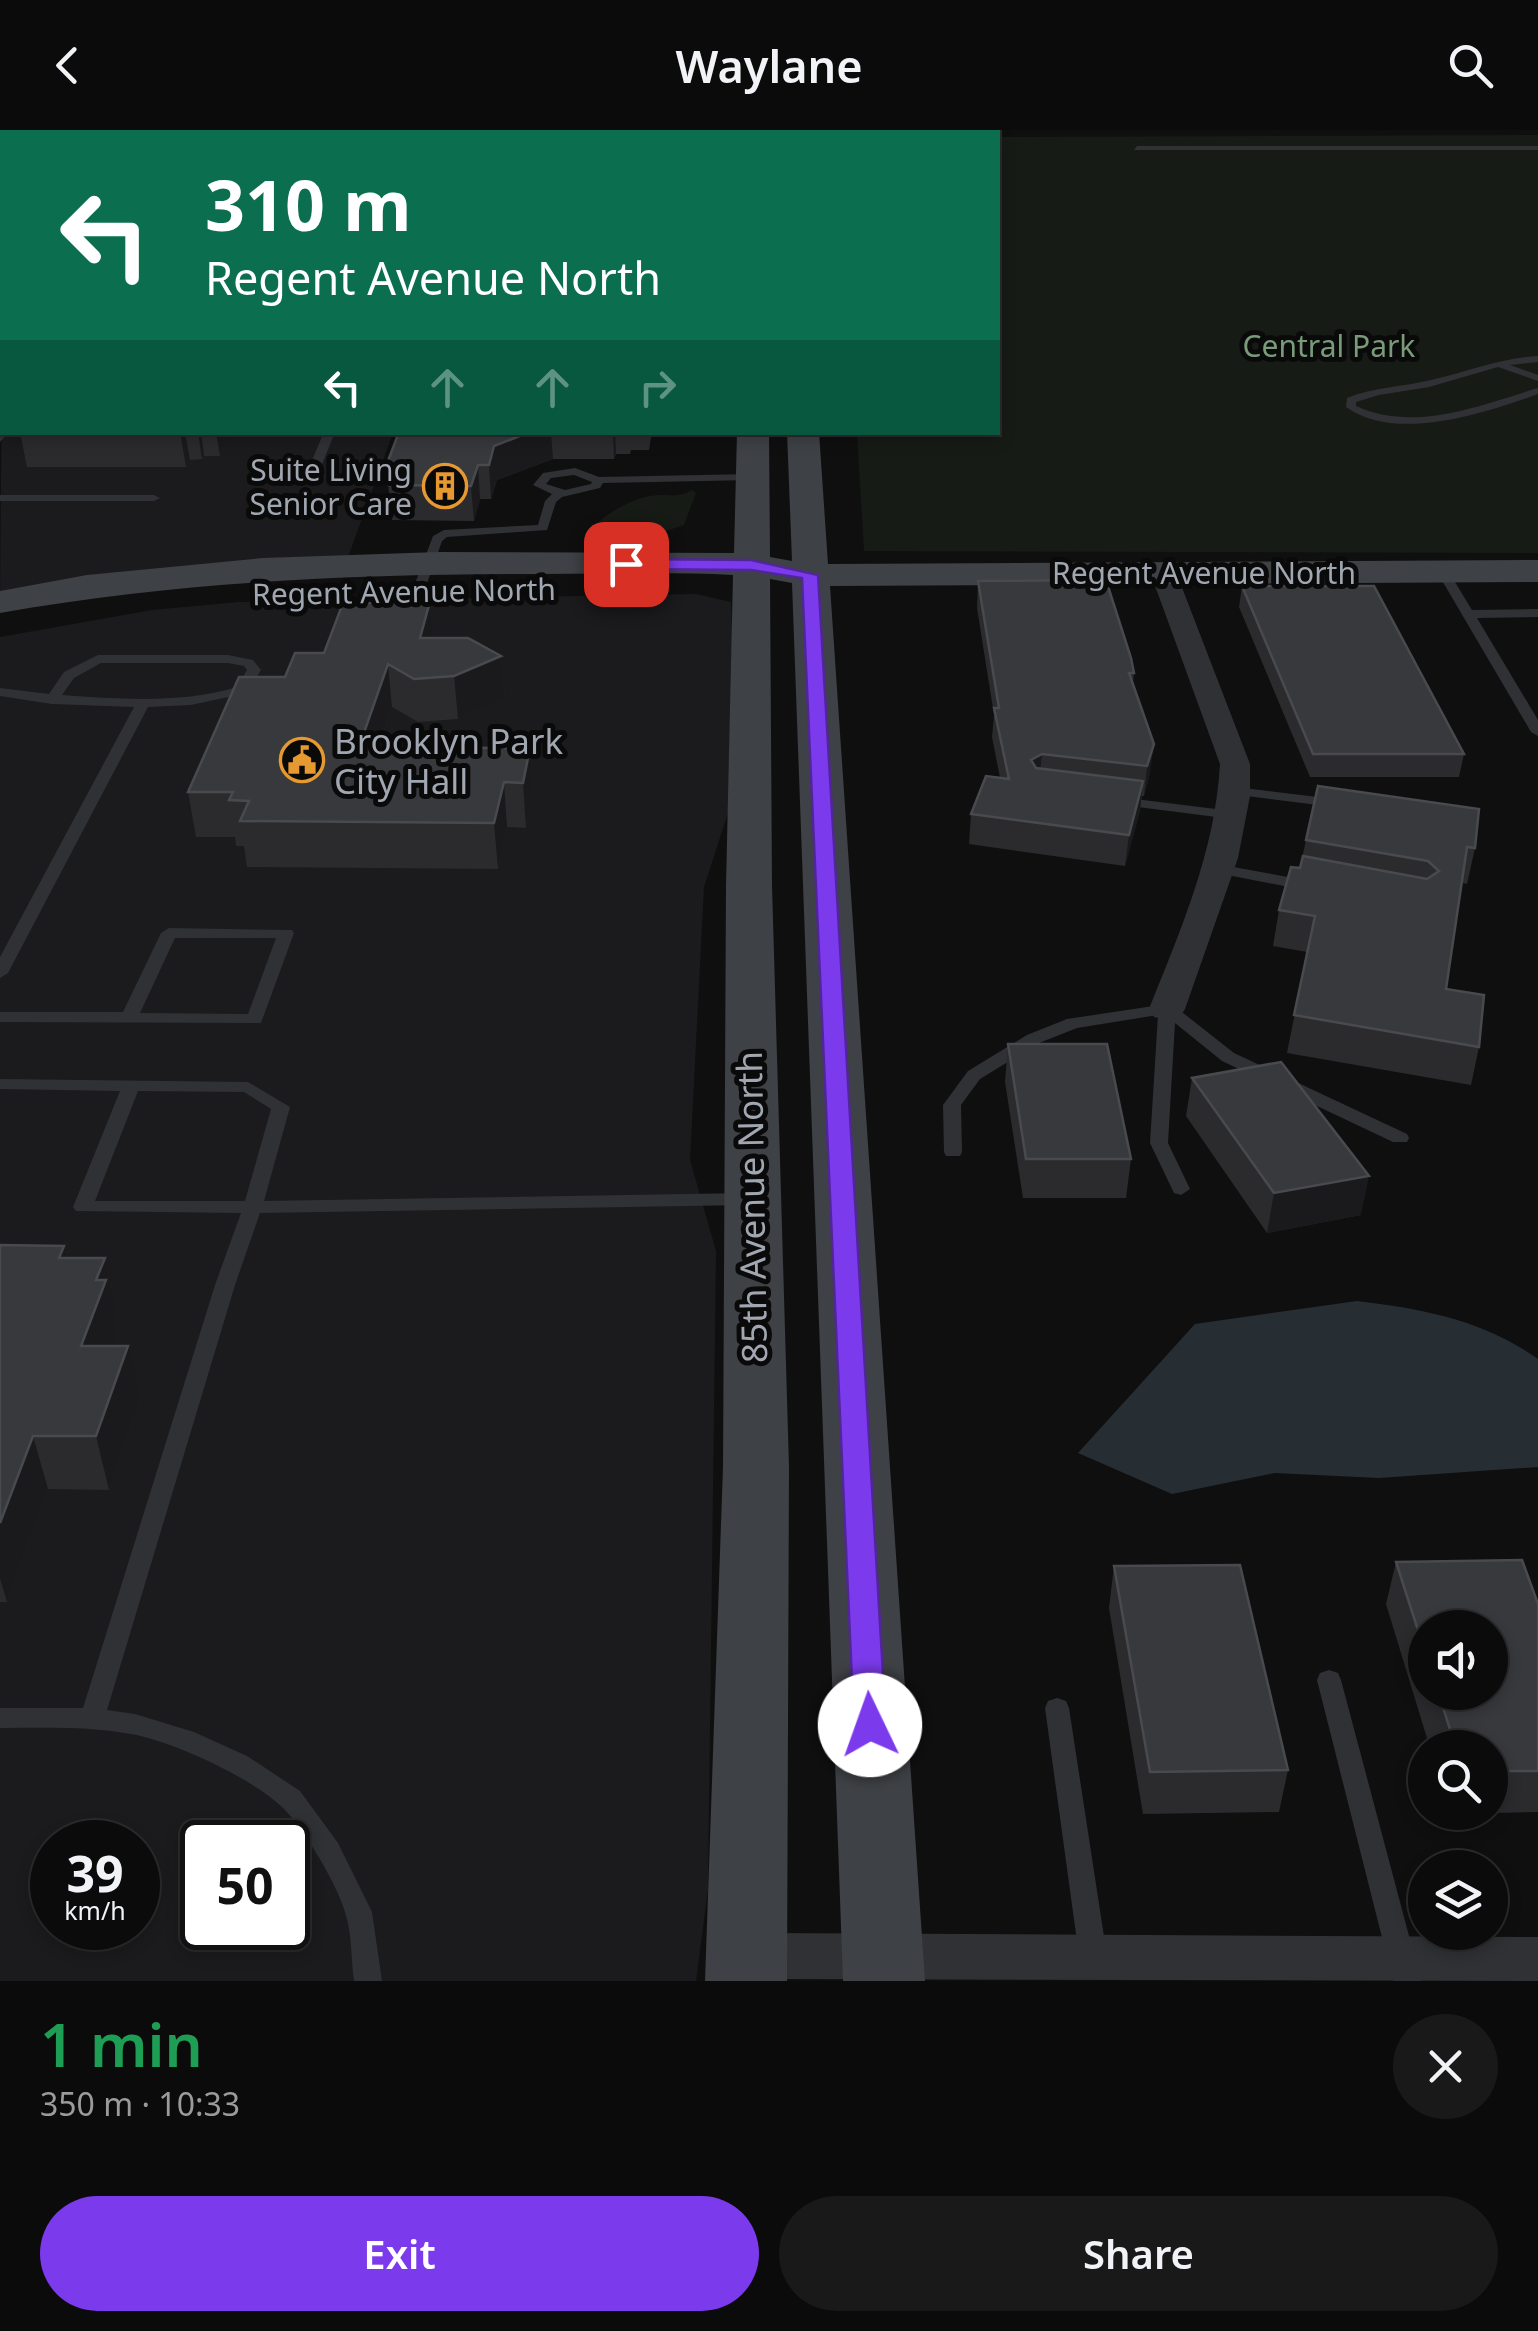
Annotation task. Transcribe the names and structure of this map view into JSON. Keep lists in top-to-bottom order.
{
  "streets": {
    "main road": ["Regent Avenue North", "85th Avenue North"]
  },
  "crossings": [
    ["Regent Avenue North", "85th Avenue North"]
  ],
  "parks": ["Central Park"],
  "places": {
    "building": ["Suite Living Senior Care"],
    "public building": ["Brooklyn Park City Hall"]
  },
  "page": {
    "header": "Waylane",
    "turn": ["310 m", "Regent Avenue North"],
    "speed": "39 km/h",
    "limit": "50",
    "heading": ["1 min", "350 m · 10:33"],
    "buttons": ["Exit", "Share"]
  }
}
